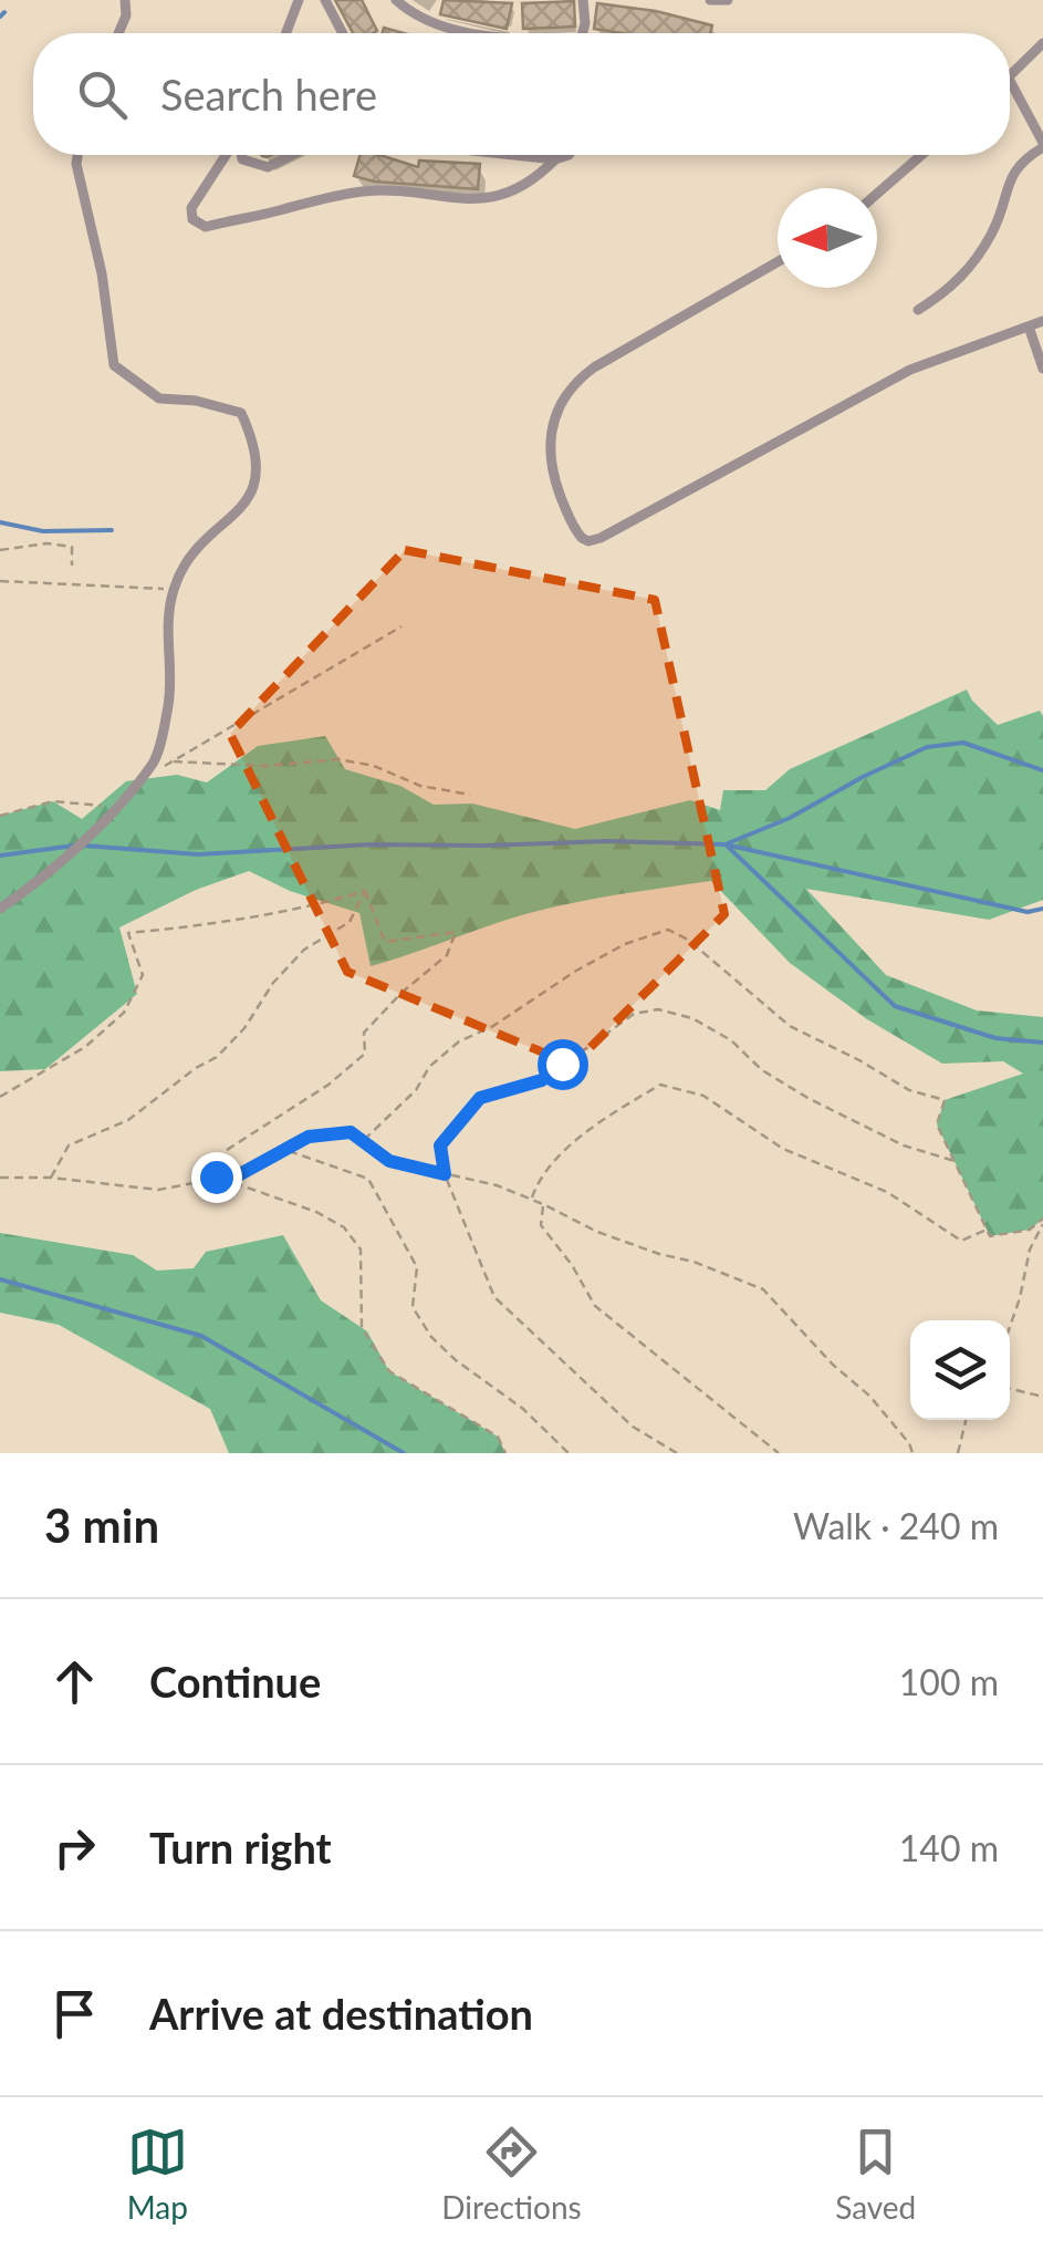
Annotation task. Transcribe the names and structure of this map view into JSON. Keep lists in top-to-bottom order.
{
  "north": "left",
  "page": {
    "search": "Search here",
    "heading": ["3 min", "Walk · 240 m"],
    "list": [
      ["Continue", "100 m"],
      ["Turn right", "140 m"],
      "Arrive at destination"
    ],
    "nav": ["Map", "Directions", "Saved"]
  }
}
